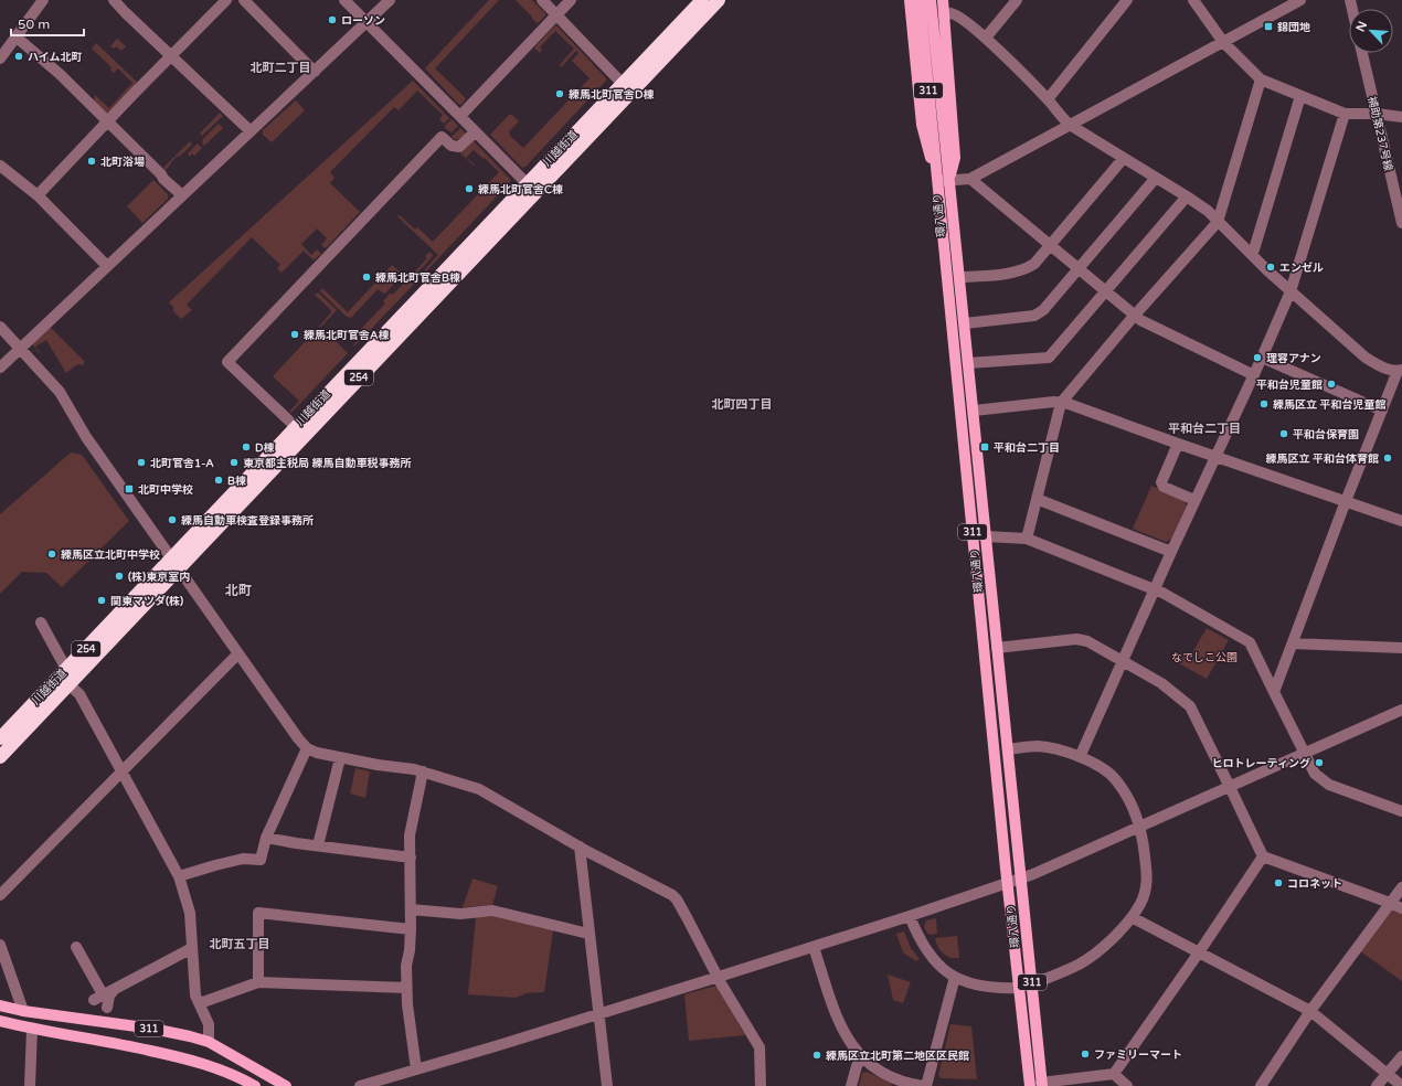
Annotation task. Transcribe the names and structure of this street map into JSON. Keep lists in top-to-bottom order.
{
  "streets": {
    "highway": ["川越街道", "254"],
    "main road": ["311", "環八通り"],
    "street": ["補助第237号線"]
  },
  "districts": [
    "北町二丁目",
    "北町四丁目",
    "平和台二丁目",
    "北町",
    "北町五丁目"
  ],
  "parks": ["なでしこ公園"],
  "places": {
    "other": [
      "ローソン",
      "ハイム北町",
      "練馬北町官舎D棟",
      "北町浴場",
      "練馬北町官舎C棟",
      "エンゼル",
      "練馬北町官舎B棟",
      "練馬北町官舎A棟",
      "理容アナン",
      "平和台児童館",
      "練馬区立 平和台児童館",
      "平和台保育園",
      "D棟",
      "練馬区立 平和台体育館",
      "北町官舎1-A",
      "東京都主税局 練馬自動車税事務所",
      "B棟",
      "練馬自動車検査登録事務所",
      "練馬区立北町中学校",
      "(株)東京室内",
      "関東マツダ(株)",
      "ヒロトレーティング",
      "コロネット",
      "ファミリーマート",
      "練馬区立北町第二地区区民館"
    ],
    "transit": ["錦団地", "平和台二丁目", "北町中学校"]
  },
  "scale_bar": "50 m",
  "north": "top left"
}
